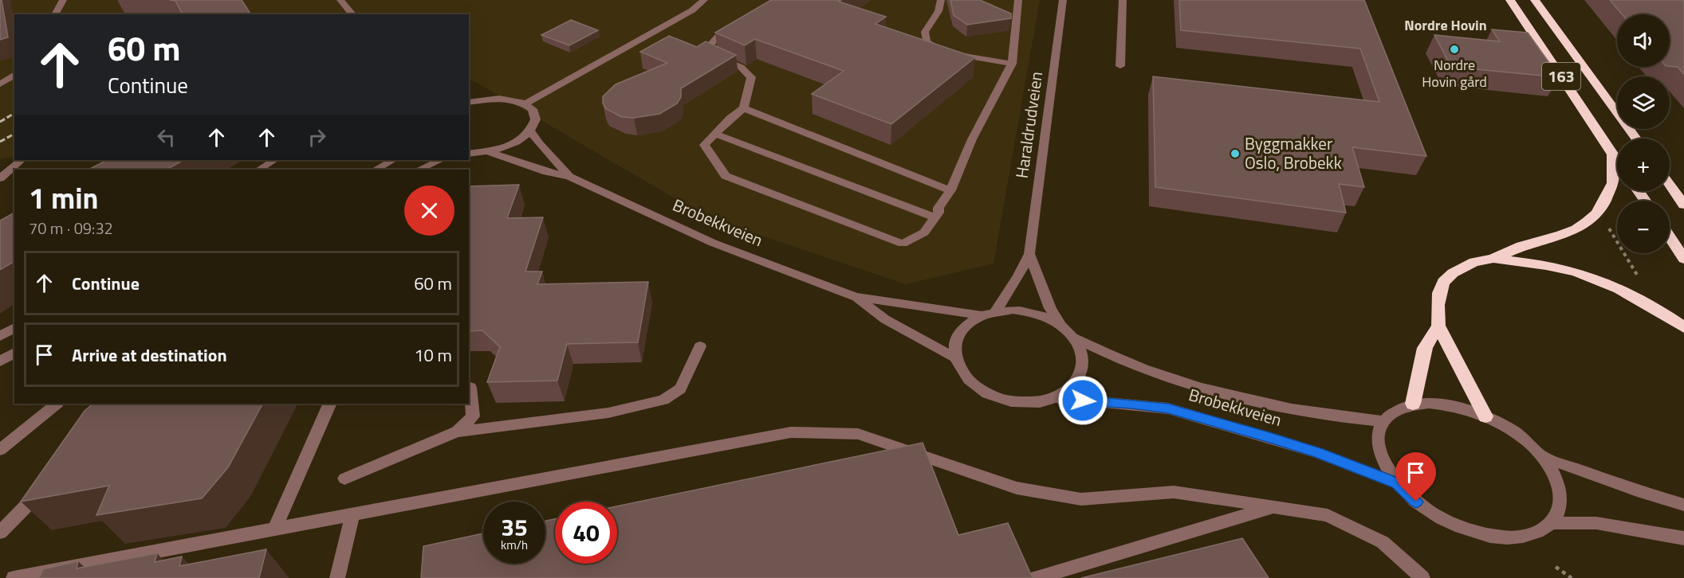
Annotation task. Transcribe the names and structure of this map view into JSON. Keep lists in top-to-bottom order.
{
  "streets": {
    "highway": ["163"],
    "street": ["Haraldrudveien", "Brobekkveien"]
  },
  "crossings": [
    ["Haraldrudveien", "Brobekkveien"]
  ],
  "districts": ["Nordre Hovin"],
  "places": ["Nordre Hovin gård", "Byggmakker Oslo, Brobekk"],
  "page": {
    "map_buttons": ["+", "−"],
    "turn": ["60 m", "Continue"],
    "heading": ["1 min", "70 m · 09:32"],
    "list": [
      {
        "name": "Continue",
        "value": "60 m"
      },
      {
        "name": "Arrive at destination",
        "value": "10 m"
      }
    ],
    "speed": "35 km/h",
    "limit": "40"
  }
}
